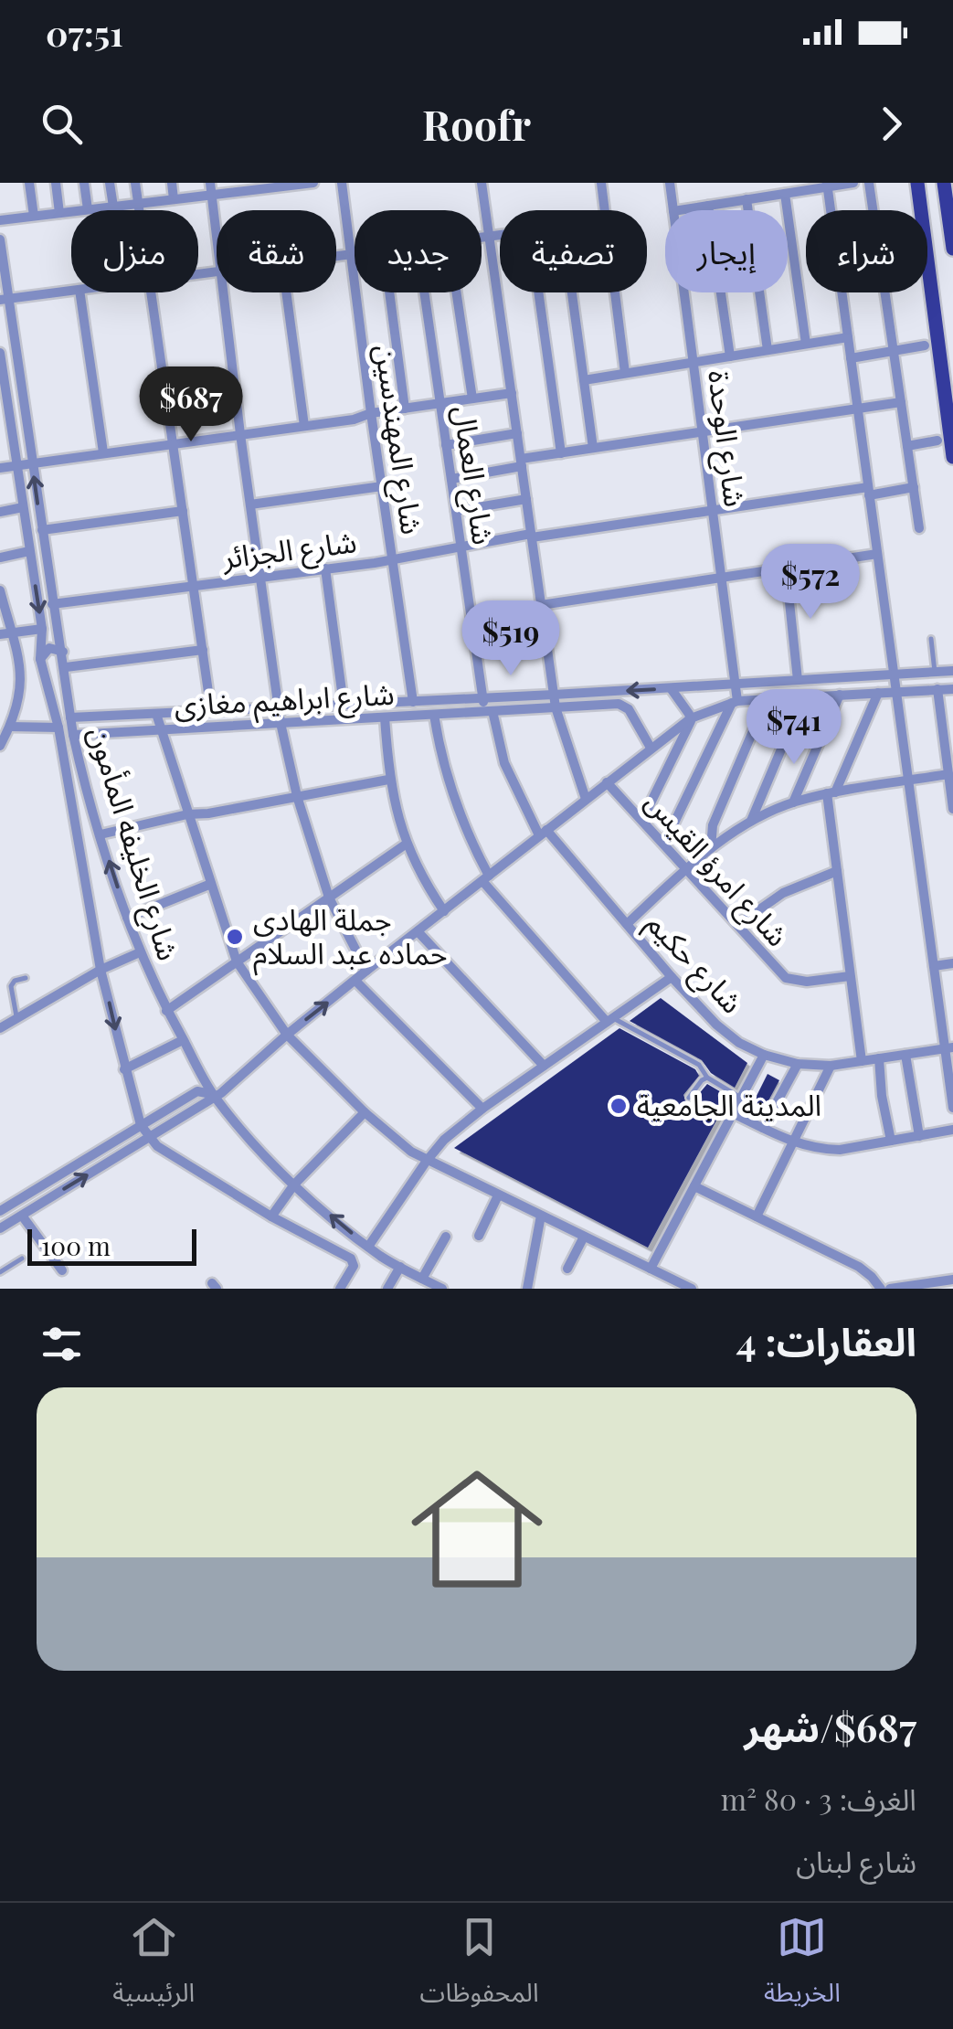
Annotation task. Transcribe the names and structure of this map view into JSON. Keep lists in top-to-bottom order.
{
  "streets": {
    "street": [
      "شارع الوحدة",
      "شارع المهندسين",
      "شارع العمال",
      "شارع الجزائر",
      "شارع ابراهيم مغازى",
      "شارع الخليفه المأمون",
      "شارع امرؤ القيس",
      "شارع حكيم"
    ]
  },
  "crossings": [
    ["شارع الوحدة", "شارع الجزائر"],
    ["شارع الوحدة", "شارع ابراهيم مغازى"],
    ["شارع المهندسين", "شارع الجزائر"],
    ["شارع المهندسين", "شارع ابراهيم مغازى"],
    ["شارع العمال", "شارع الجزائر"],
    ["شارع العمال", "شارع ابراهيم مغازى"],
    ["شارع العمال", "شارع حكيم"],
    ["شارع الجزائر", "شارع الخليفه المأمون"],
    ["شارع ابراهيم مغازى", "شارع الخليفه المأمون"]
  ],
  "places": ["جملة الهادى حماده عبد السلام", "المدينة الجامعية"],
  "scale_bar": "100 m",
  "page": {
    "status": "07:51",
    "header": "Roofr",
    "chip": [
      "شراء",
      "إيجار",
      "تصفية",
      "جديد",
      "شقة",
      "منزل"
    ],
    "price": [
      "$687",
      "$572",
      "$519",
      "$741"
    ],
    "scale": "100 m",
    "heading": "العقارات: 4",
    "list": [
      {
        "name": "$687/شهر",
        "note": "الغرف: 3 · 80 m² · شارع لبنان"
      }
    ],
    "tabs": ["الخريطة", "المحفوظات", "الرئيسية"]
  }
}
